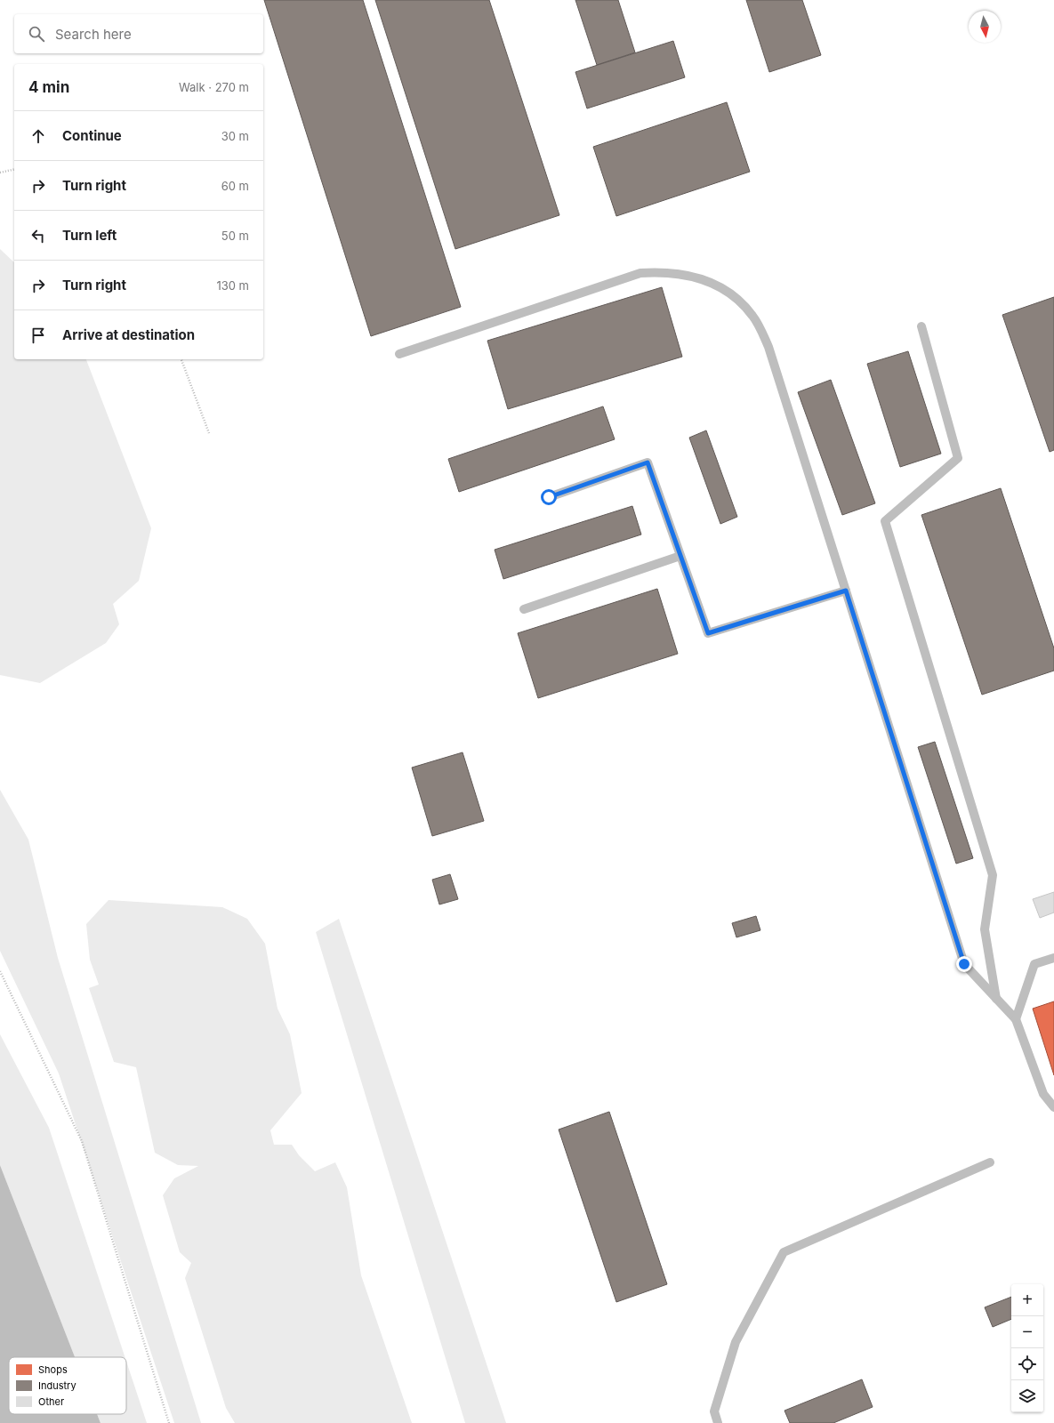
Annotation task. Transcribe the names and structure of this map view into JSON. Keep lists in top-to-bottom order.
{
  "legend": ["Shops", "Industry", "Other"],
  "north": "bottom",
  "page": {
    "search": "Search here",
    "heading": ["4 min", "Walk · 270 m"],
    "list": [
      ["Continue", "30 m"],
      ["Turn right", "60 m"],
      ["Turn left", "50 m"],
      ["Turn right", "130 m"],
      "Arrive at destination"
    ],
    "map_buttons": ["+", "−"]
  }
}
